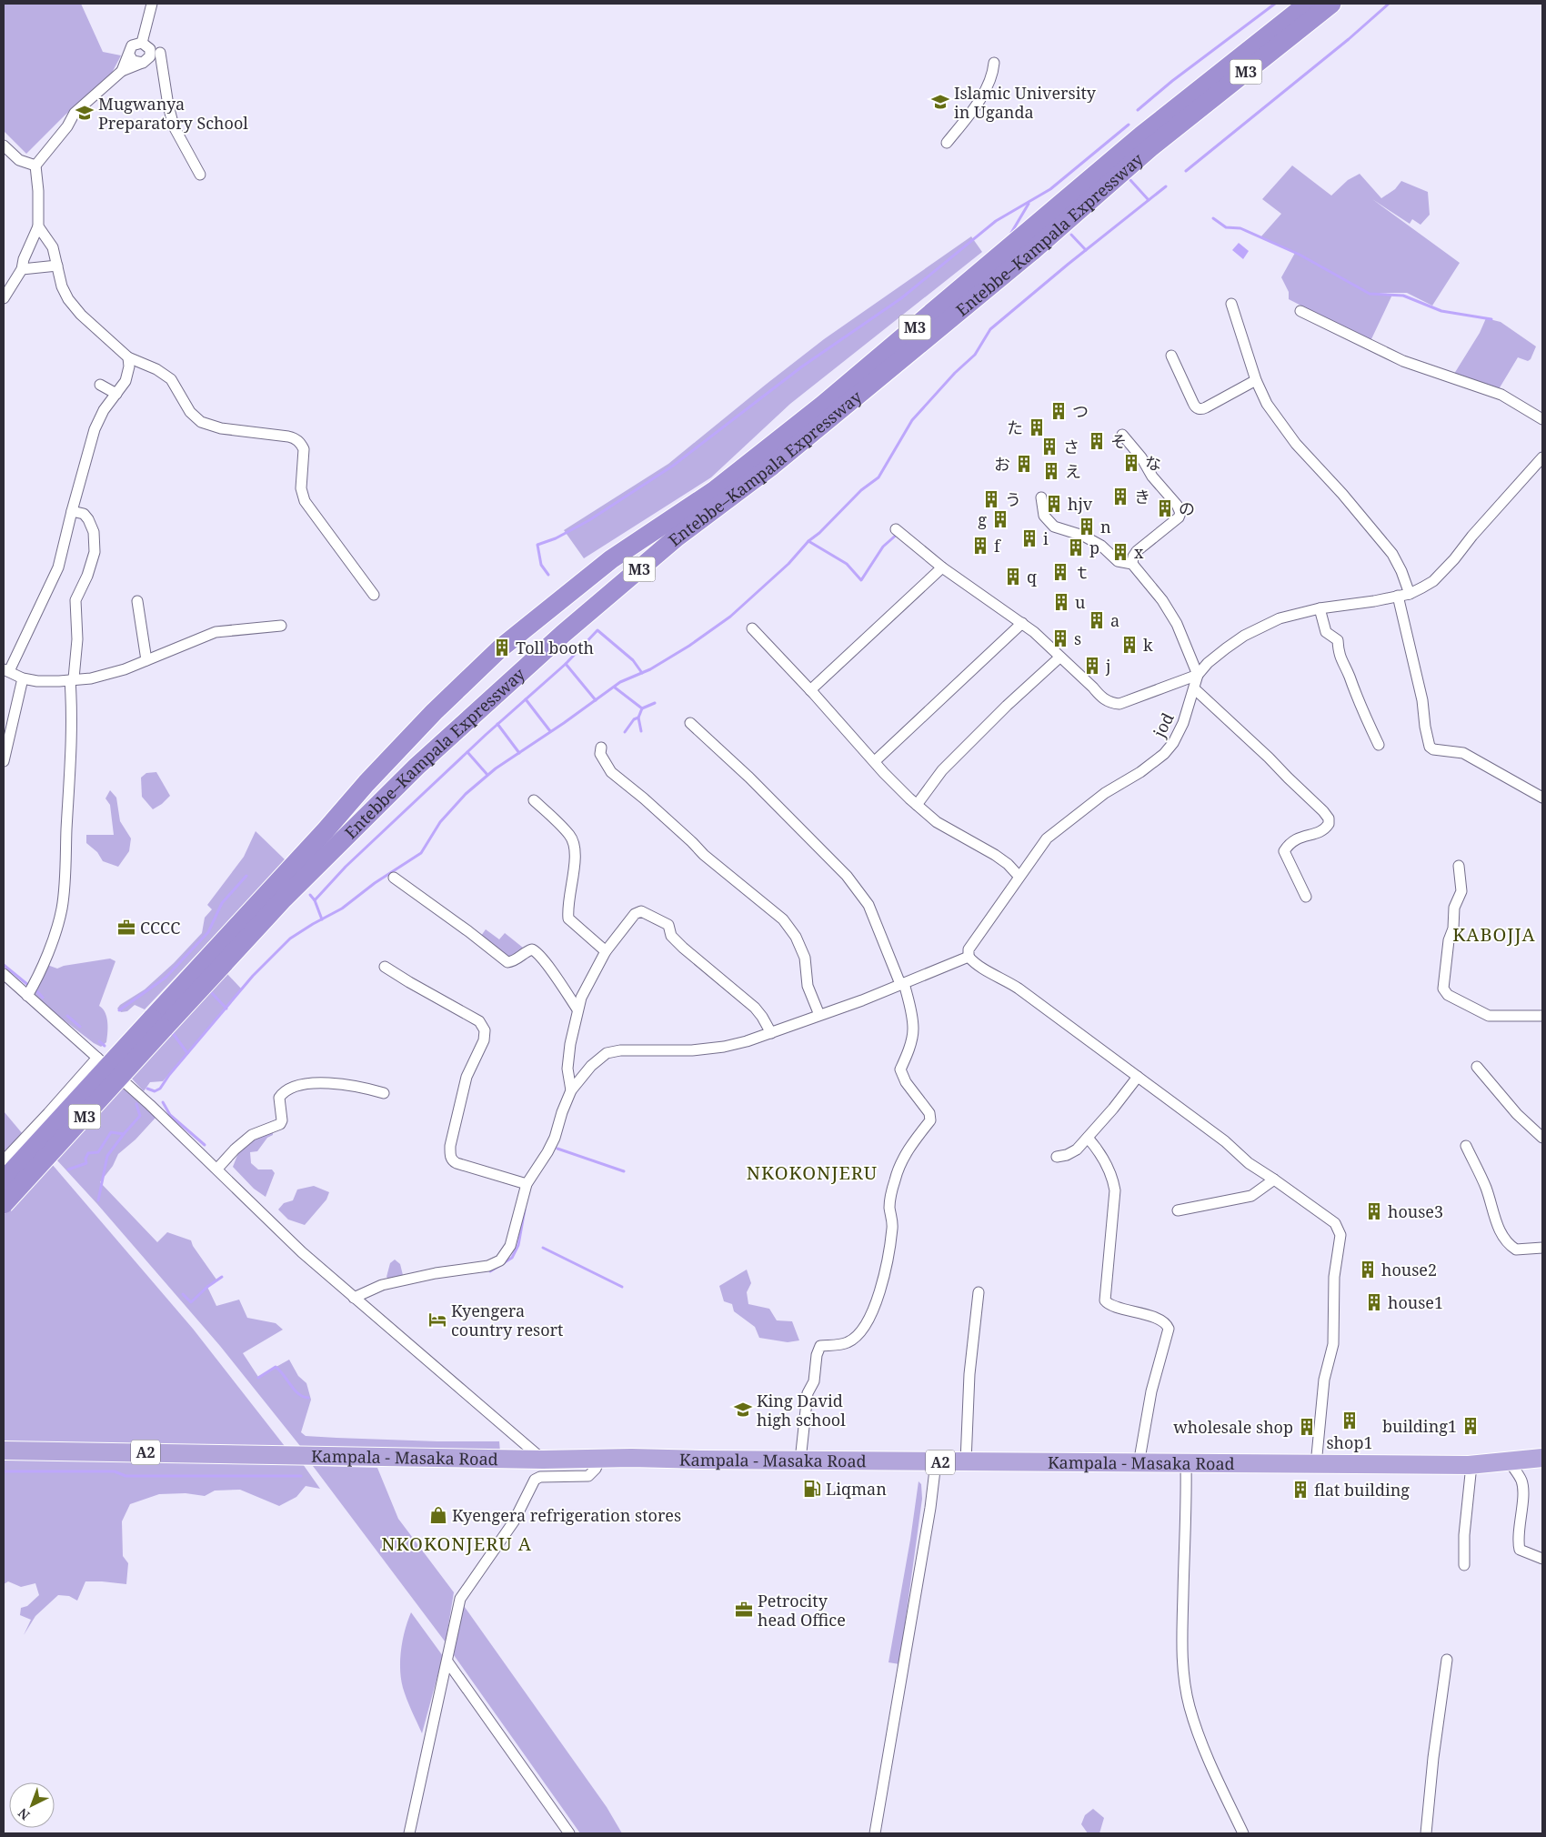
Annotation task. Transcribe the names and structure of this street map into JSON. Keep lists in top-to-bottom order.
{
  "streets": {
    "highway": [
      "M3",
      "Entebbe–Kampala Expressway",
      "A2",
      "Kampala - Masaka Road"
    ],
    "street": ["jod"]
  },
  "districts": ["KABOJJA", "NKOKONJERU", "NKOKONJERU A"],
  "places": {
    "school or university": ["Islamic University in Uganda", "Mugwanya Preparatory School", "King David high school"],
    "building": [
      "つ",
      "た",
      "そ",
      "さ",
      "な",
      "お",
      "え",
      "き",
      "う",
      "hjv",
      "の",
      "g",
      "n",
      "i",
      "f",
      "p",
      "x",
      "ｔ",
      "q",
      "u",
      "a",
      "s",
      "k",
      "Toll booth",
      "j",
      "house3",
      "house2",
      "house1",
      "shop1",
      "building1",
      "wholesale shop",
      "flat building"
    ],
    "office": ["CCCC", "Petrocity head Office"],
    "hotel": ["Kyengera country resort"],
    "fuel station": ["Liqman"],
    "shop": ["Kyengera refrigeration stores"]
  },
  "north": "bottom left"
}
